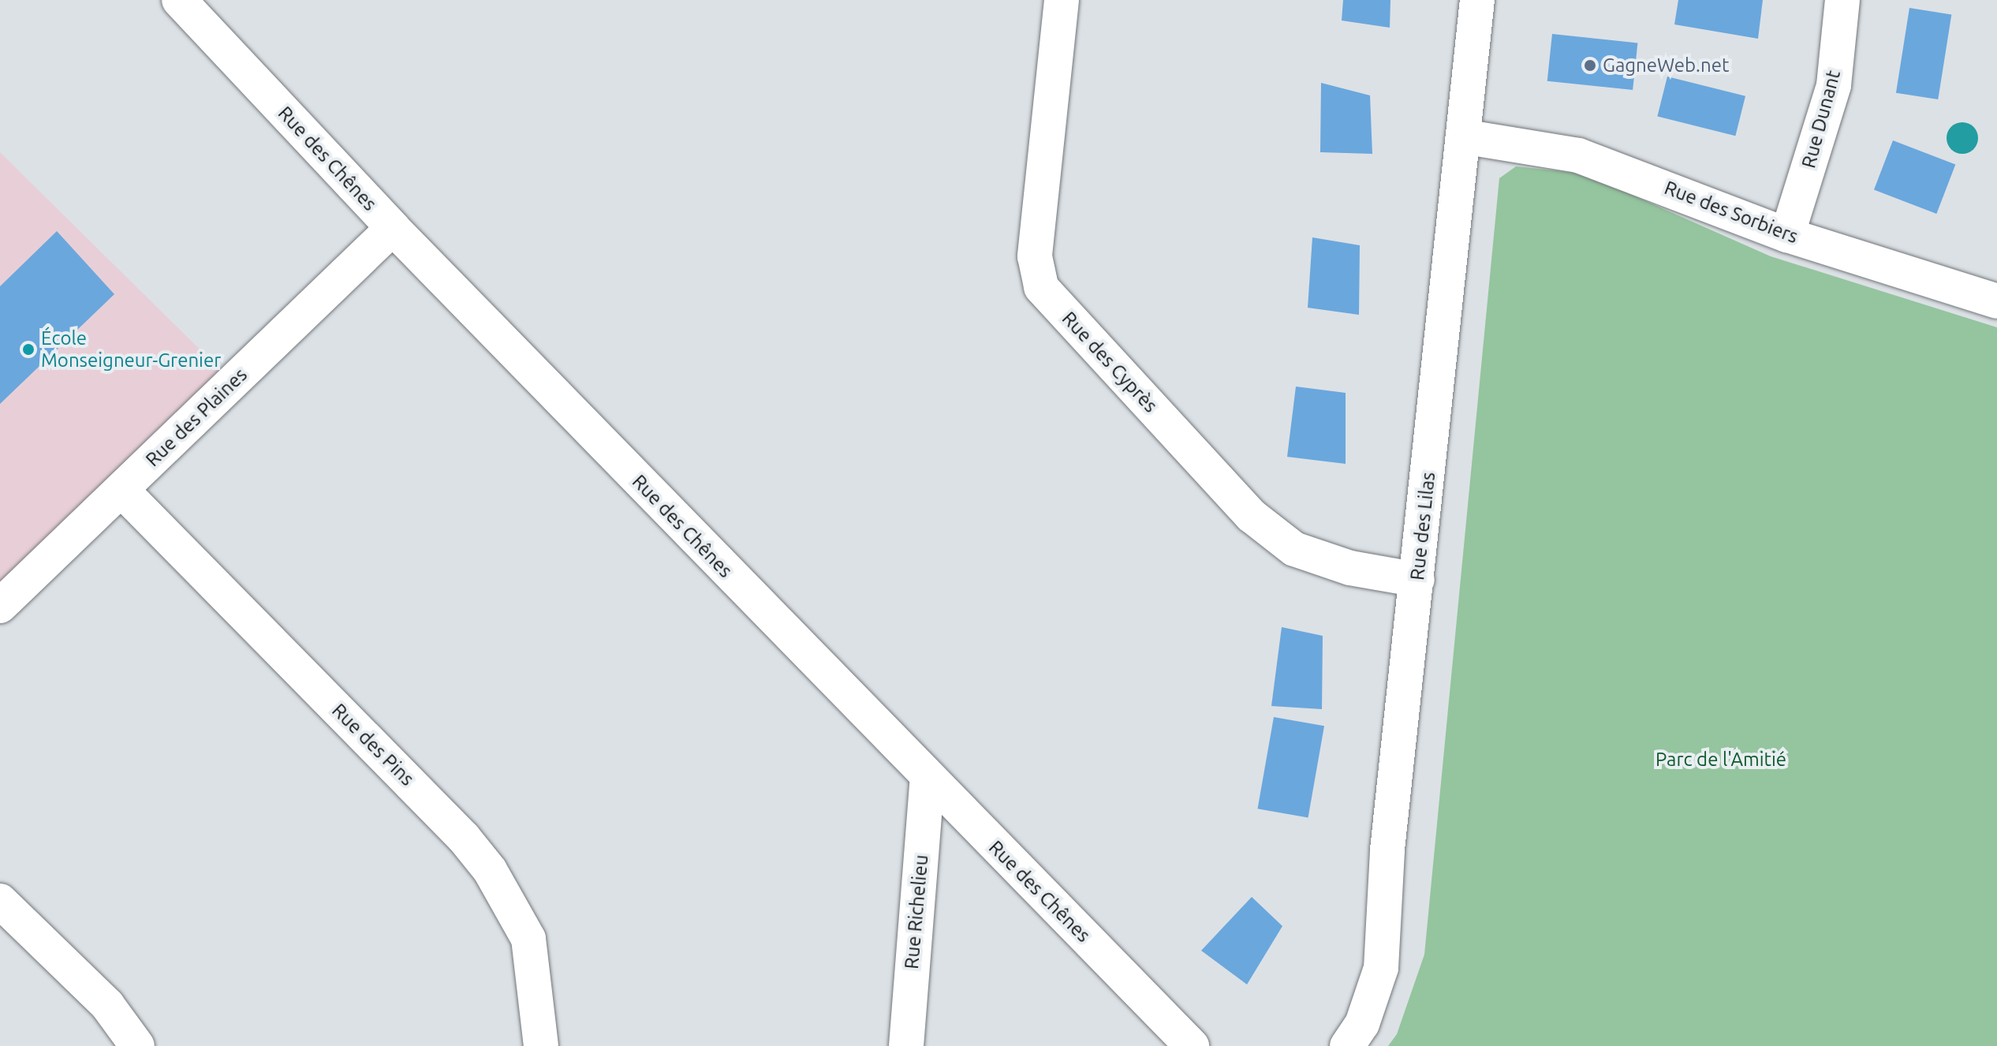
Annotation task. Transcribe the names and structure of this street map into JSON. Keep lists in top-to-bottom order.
{
  "streets": {
    "street": [
      "Rue Dunant",
      "Rue des Chênes",
      "Rue des Sorbiers",
      "Rue des Cyprès",
      "Rue des Plaines",
      "Rue des Lilas",
      "Rue des Pins",
      "Rue Richelieu"
    ]
  },
  "crossings": [
    ["Rue Dunant", "Rue des Sorbiers"],
    ["Rue des Chênes", "Rue des Plaines"],
    ["Rue des Chênes", "Rue Richelieu"],
    ["Rue des Sorbiers", "Rue des Lilas"],
    ["Rue des Cyprès", "Rue des Lilas"],
    ["Rue des Plaines", "Rue des Pins"]
  ],
  "parks": ["Parc de l'Amitié"],
  "places": ["GagneWeb.net", "École Monseigneur-Grenier"]
}
